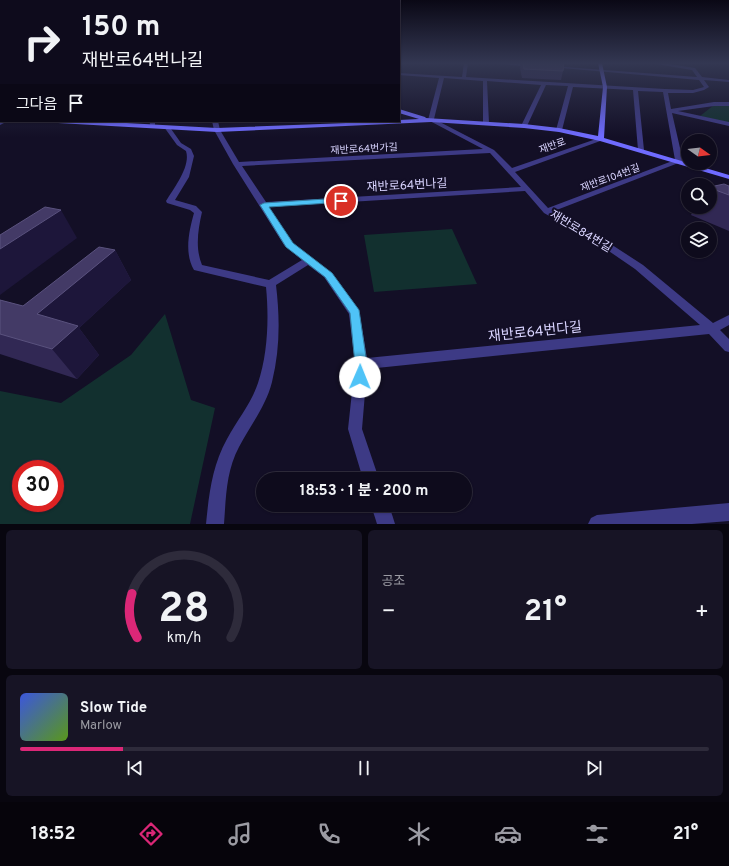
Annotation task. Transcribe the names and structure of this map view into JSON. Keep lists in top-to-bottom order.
{
  "streets": {
    "main road": ["재반로"],
    "street": [
      "재반로64번가길",
      "재반로104번길",
      "재반로64번나길",
      "재반로84번길",
      "재반로64번다길"
    ]
  },
  "crossings": [
    ["재반로", "재반로104번길"],
    ["재반로", "재반로84번길"],
    ["재반로64번가길", "재반로84번길"],
    ["재반로104번길", "재반로84번길"],
    ["재반로64번나길", "재반로84번길"],
    ["재반로84번길", "재반로64번다길"]
  ],
  "north": "right",
  "page": {
    "turn": ["150 m", "재반로64번나길"],
    "then": "그다음",
    "limit": "30",
    "trip": "18:53 · 1 분 · 200 m",
    "tile": "공조",
    "heat": ["−", "21°", "+"],
    "song": ["Slow Tide", "Marlow"],
    "tabs": ["18:52", "21°"],
    "gauge": ["28", "km/h"]
  }
}
